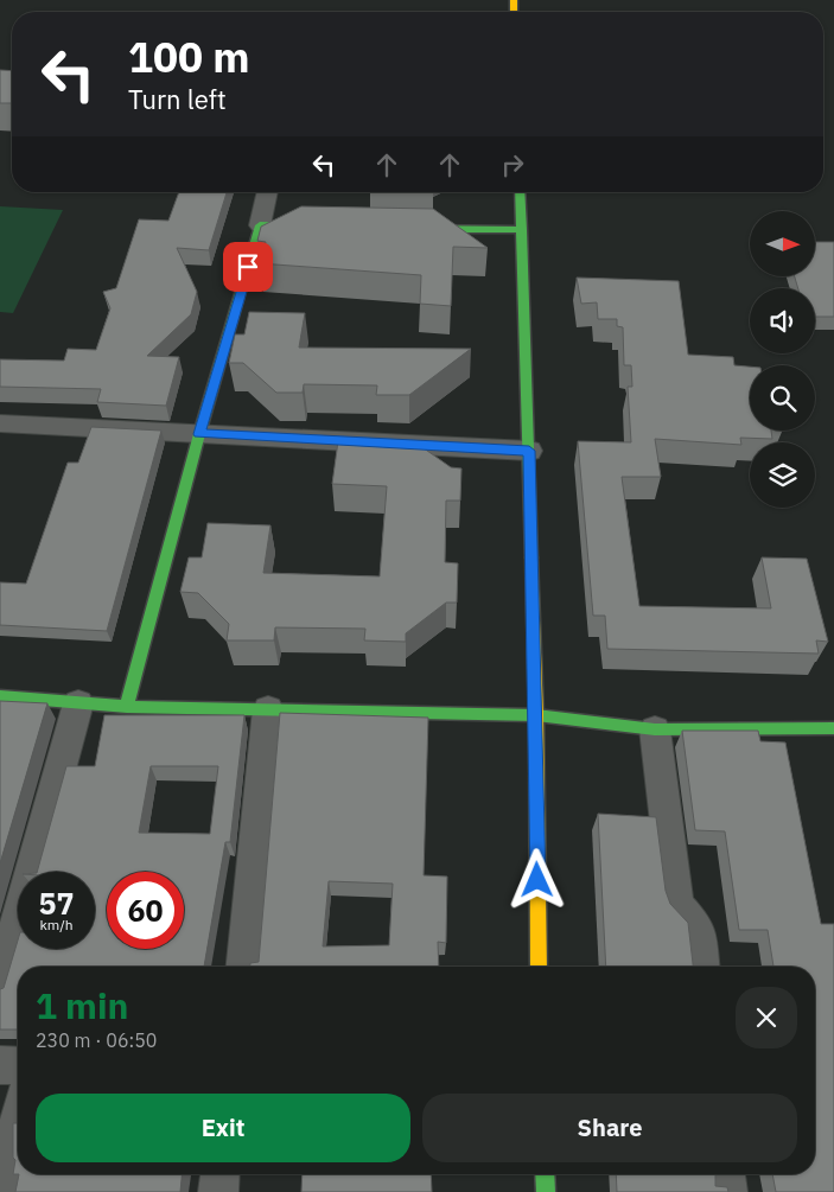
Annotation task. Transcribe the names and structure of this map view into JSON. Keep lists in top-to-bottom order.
{
  "north": "right",
  "page": {
    "turn": ["100 m", "Turn left"],
    "speed": "57 km/h",
    "limit": "60",
    "heading": ["1 min", "230 m · 06:50"],
    "buttons": ["Exit", "Share"]
  }
}
